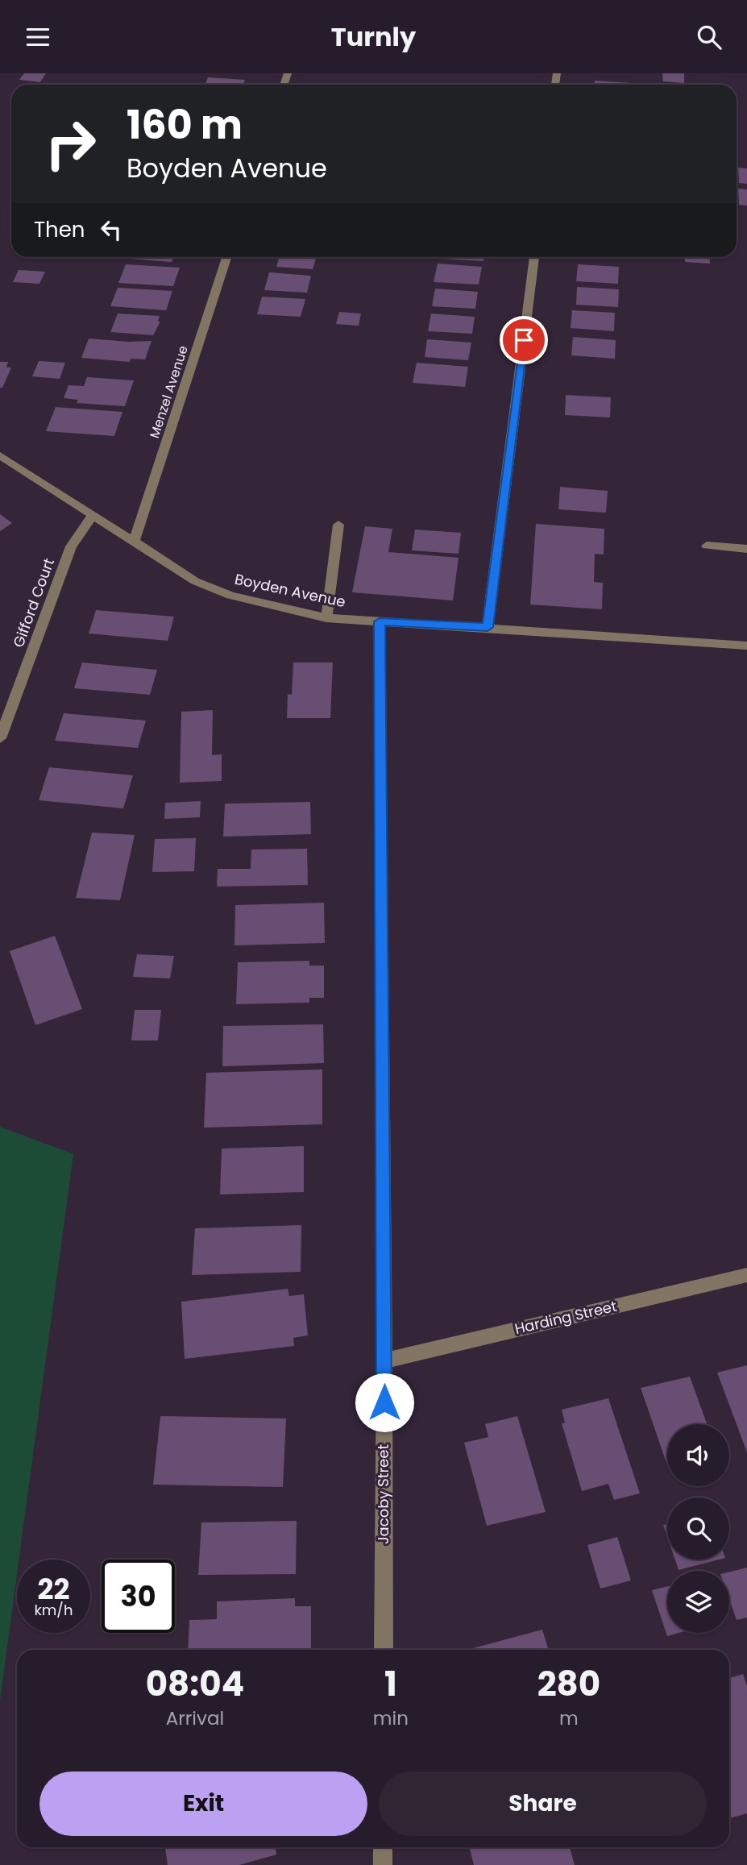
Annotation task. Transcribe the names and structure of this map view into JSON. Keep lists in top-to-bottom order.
{
  "streets": {
    "street": [
      "Menzel Avenue",
      "Boyden Avenue",
      "Gifford Court",
      "Harding Street",
      "Jacoby Street"
    ]
  },
  "crossings": [
    ["Menzel Avenue", "Boyden Avenue"],
    ["Boyden Avenue", "Gifford Court"],
    ["Boyden Avenue", "Jacoby Street"],
    ["Harding Street", "Jacoby Street"]
  ],
  "page": {
    "header": "Turnly",
    "turn": ["160 m", "Boyden Avenue"],
    "then": "Then",
    "speed": "22 km/h",
    "limit": "30",
    "eta": [
      "08:04",
      "Arrival",
      "1",
      "min",
      "280",
      "m"
    ],
    "buttons": ["Exit", "Share"]
  }
}
